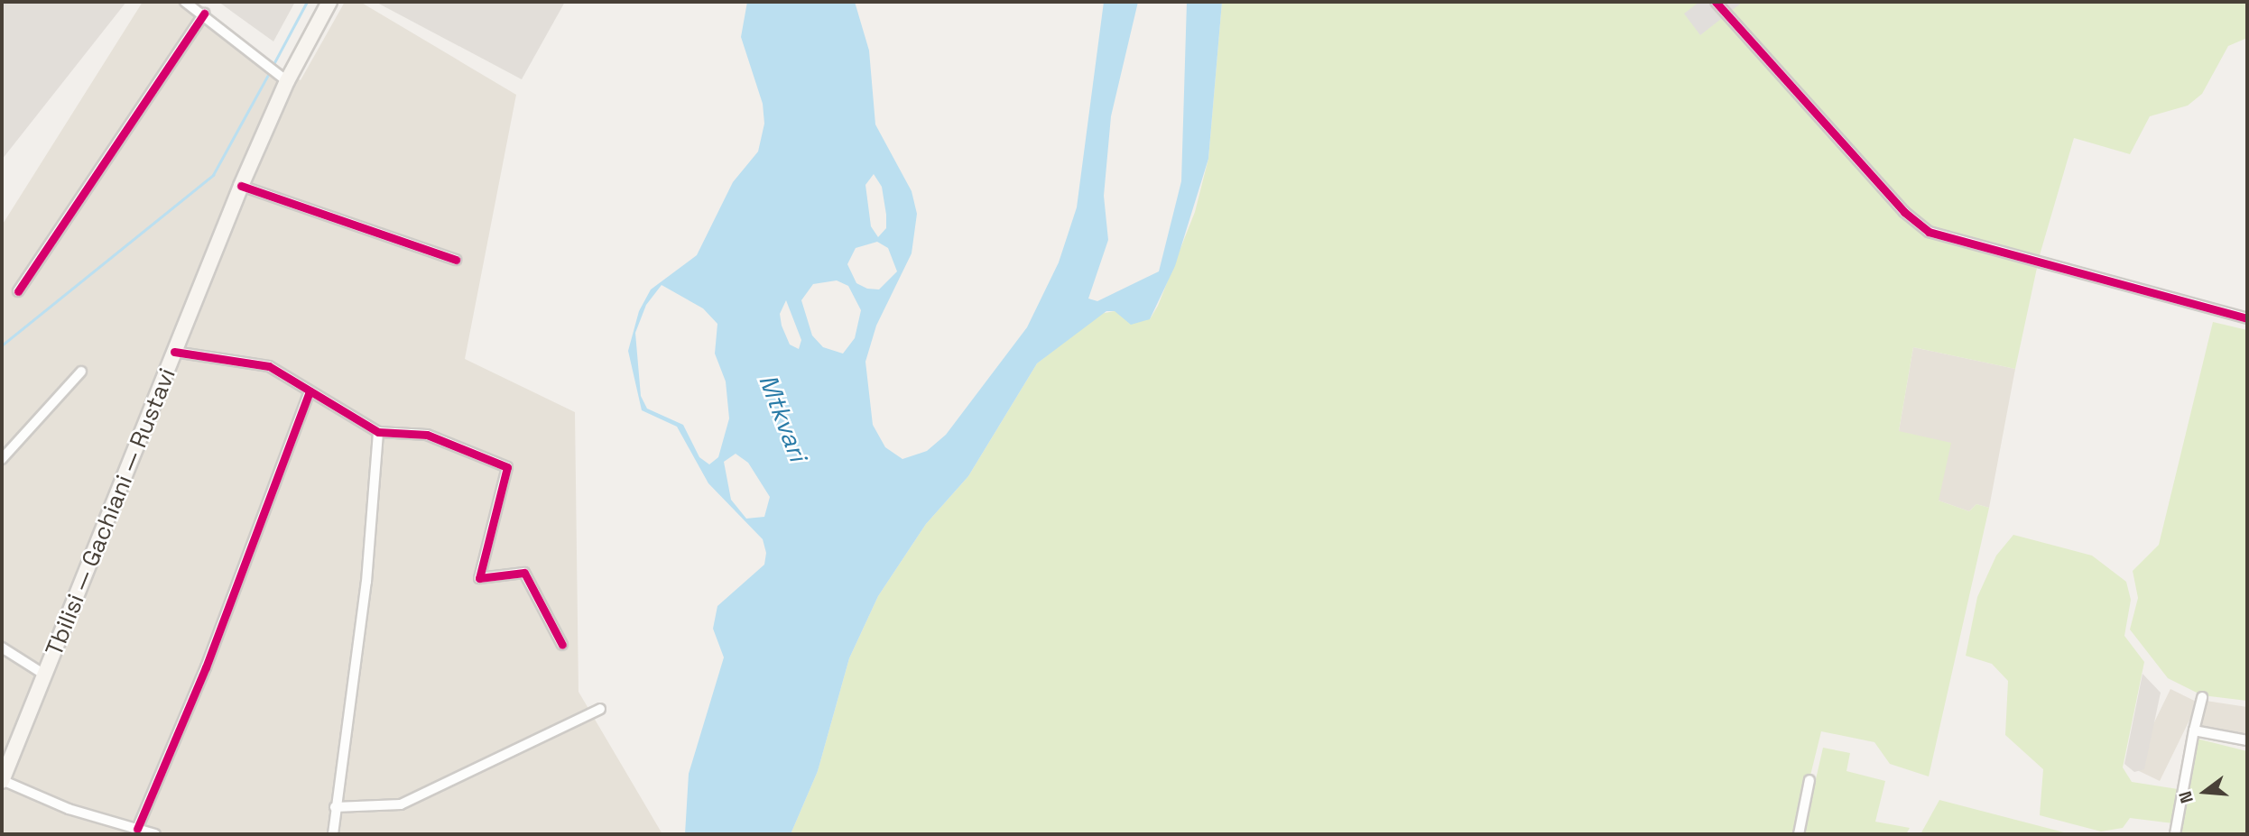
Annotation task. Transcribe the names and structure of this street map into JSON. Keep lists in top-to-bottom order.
{
  "streets": {
    "main road": ["Tbilisi — Gachiani — Rustavi"]
  },
  "water": ["Mtkvari"],
  "north": "left"
}
